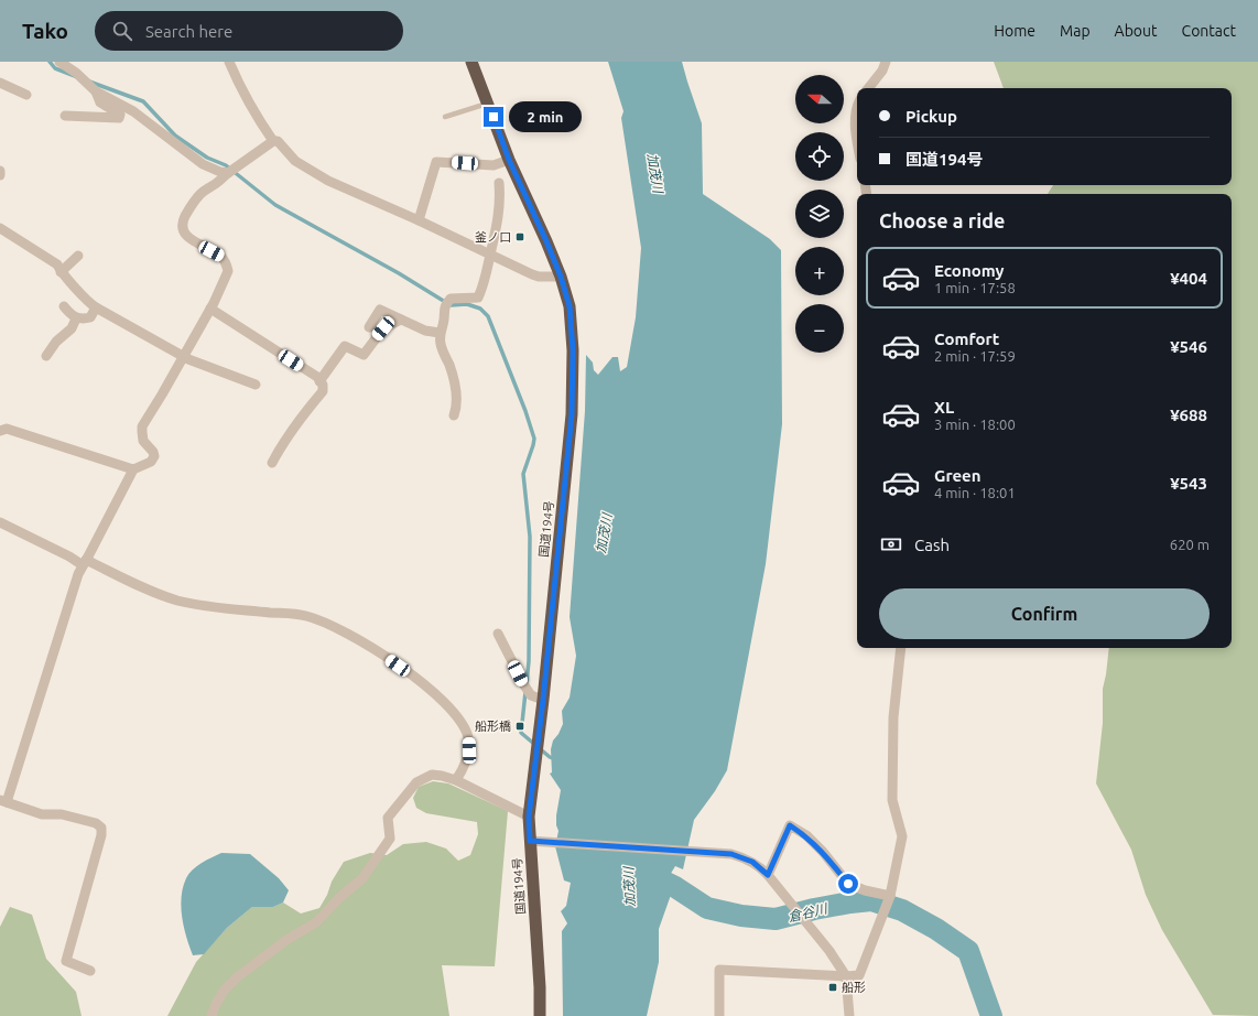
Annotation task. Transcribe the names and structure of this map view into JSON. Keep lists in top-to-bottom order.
{
  "streets": {
    "highway": ["国道194号"]
  },
  "water": ["加茂川", "倉谷川"],
  "places": {
    "transit": ["釜ノ口", "船形橋", "船形"]
  },
  "north": "left",
  "page": {
    "header": "Tako",
    "search": "Search here",
    "nav": [
      "Home",
      "Map",
      "About",
      "Contact"
    ],
    "map_buttons": ["+", "−"],
    "banner": ["Pickup", "国道194号"],
    "bubble": "2 min",
    "heading": "Choose a ride",
    "list": [
      {
        "name": "Economy",
        "note": "1 min · 17:58",
        "value": "¥404"
      },
      {
        "name": "Comfort",
        "note": "2 min · 17:59",
        "value": "¥546"
      },
      {
        "name": "XL",
        "note": "3 min · 18:00",
        "value": "¥688"
      },
      {
        "name": "Green",
        "note": "4 min · 18:01",
        "value": "¥543"
      }
    ],
    "pay": ["Cash", "620 m"],
    "buttons": "Confirm"
  }
}
